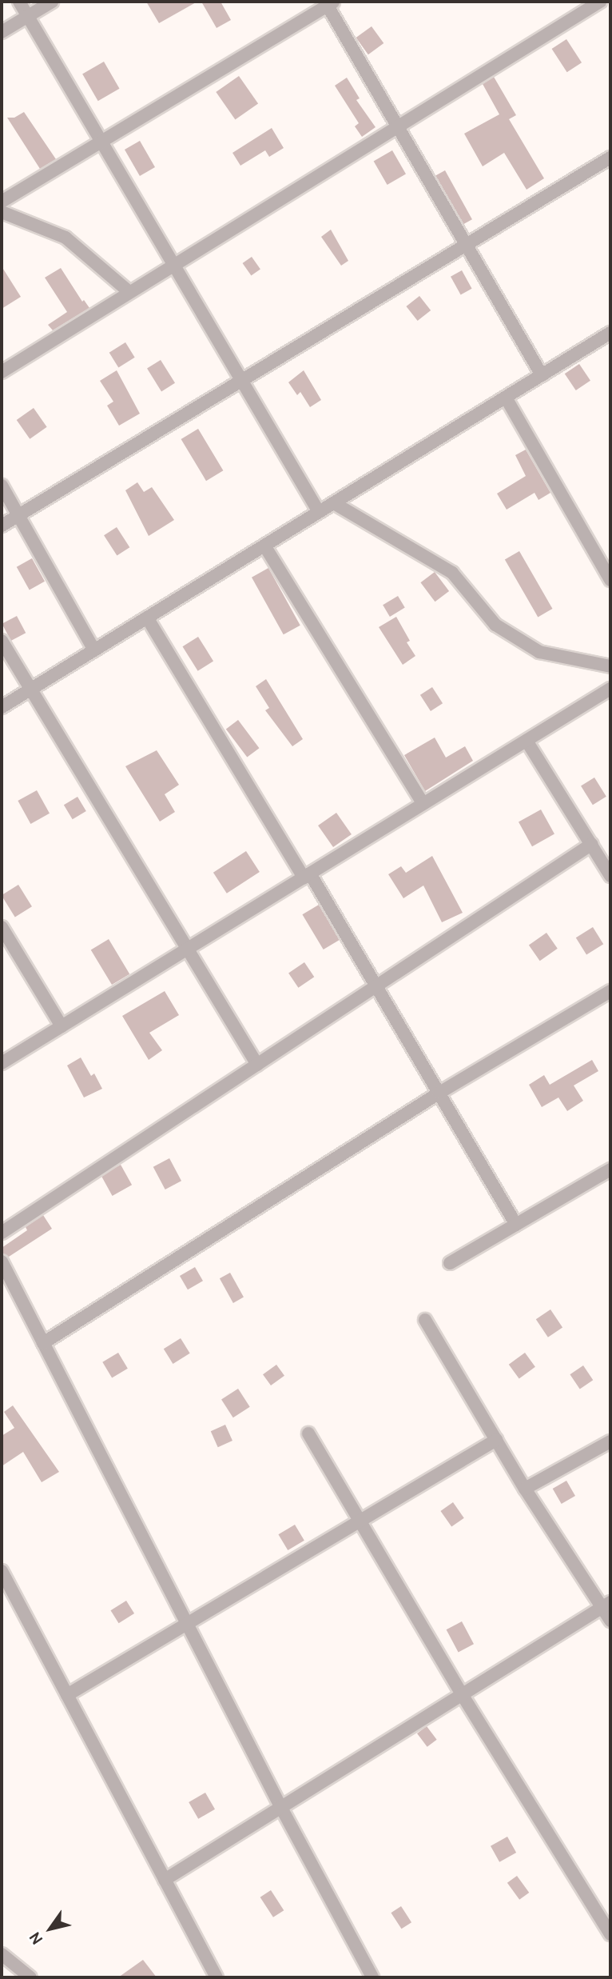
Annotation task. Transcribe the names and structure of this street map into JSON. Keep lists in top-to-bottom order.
{
  "north": "bottom left"
}
